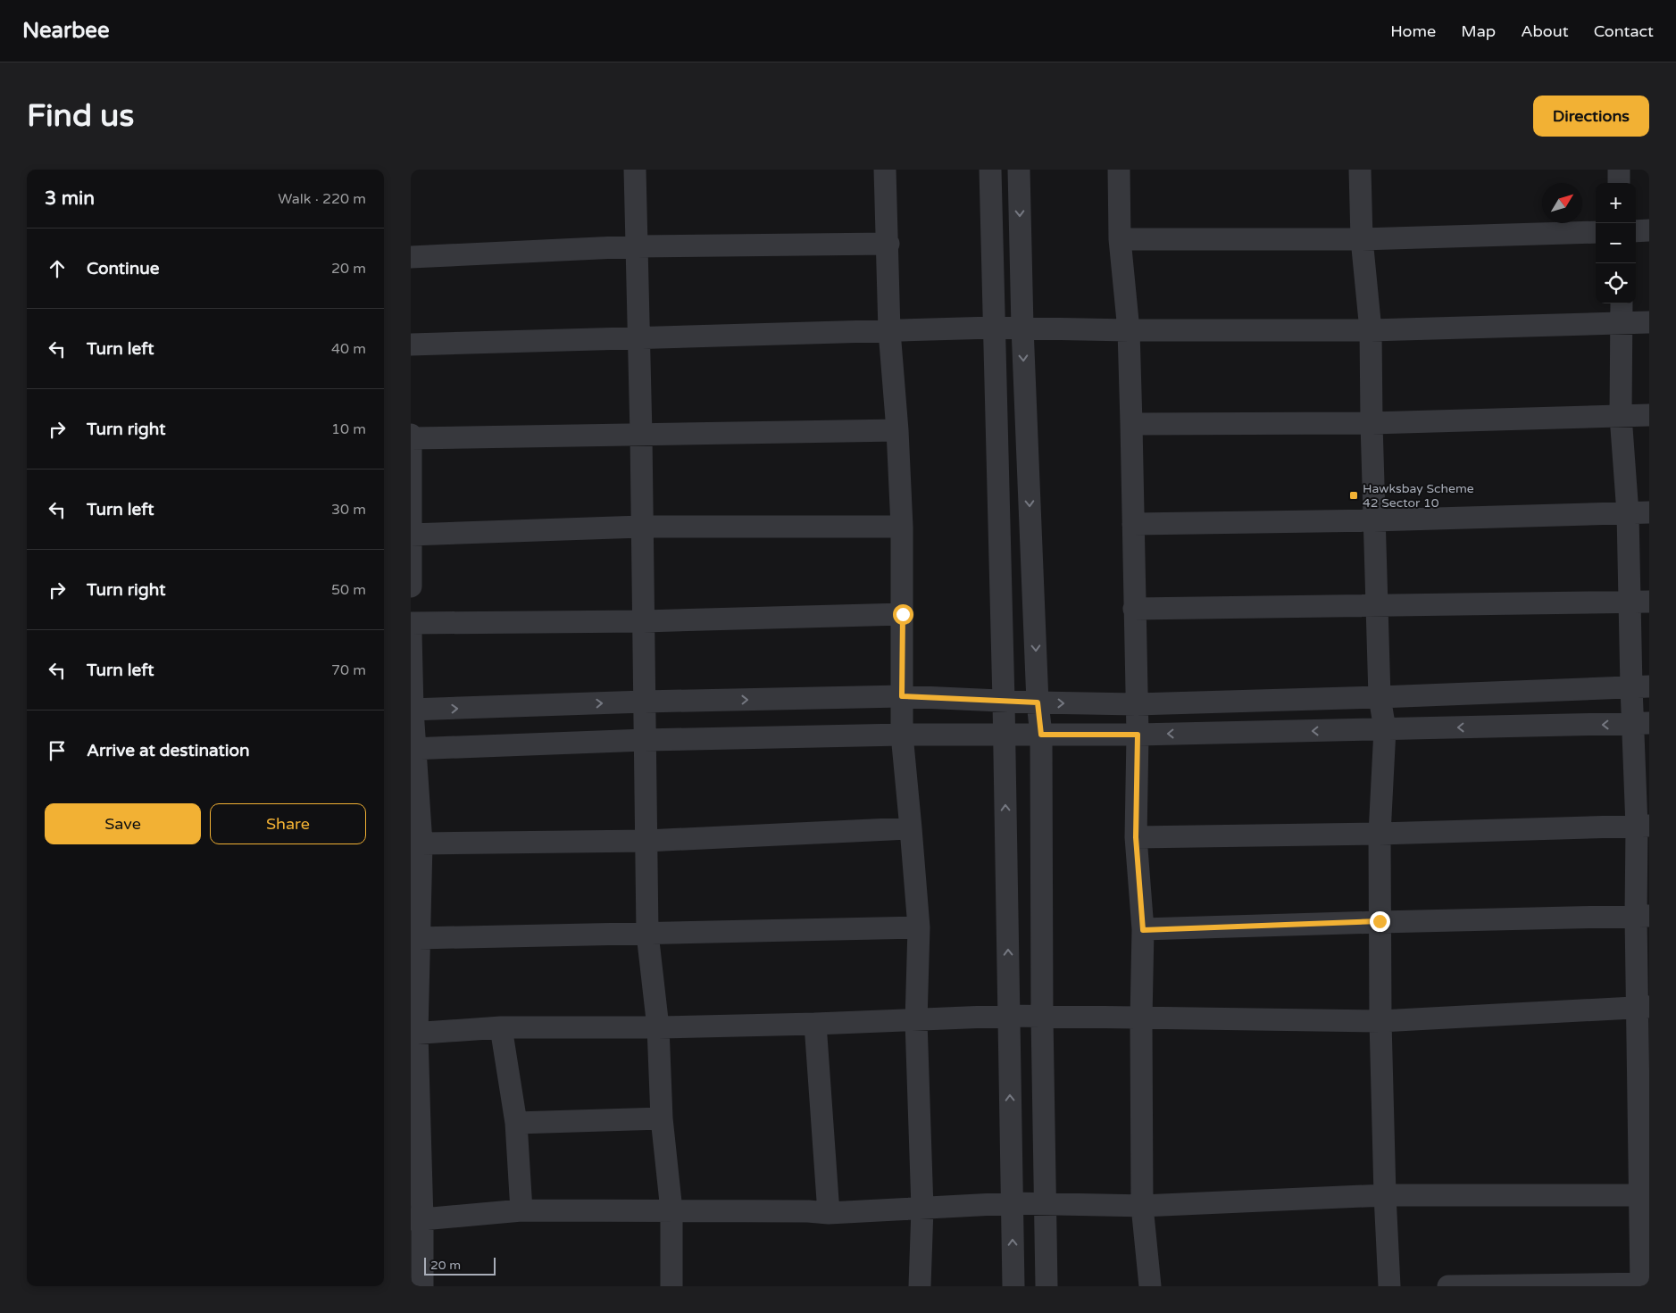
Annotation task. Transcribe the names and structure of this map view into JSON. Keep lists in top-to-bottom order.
{
  "places": {
    "transit": ["Hawksbay Scheme 42 Sector 10"]
  },
  "scale_bar": "20 m",
  "north": "top right",
  "page": {
    "header": "Nearbee",
    "nav": [
      "Home",
      "Map",
      "About",
      "Contact"
    ],
    "buttons": [
      "Directions",
      ["Save", "Share"]
    ],
    "title": "Find us",
    "heading": ["3 min", "Walk · 220 m"],
    "map_buttons": ["+", "−"],
    "list": [
      ["Continue", "20 m"],
      ["Turn left", "40 m"],
      ["Turn right", "10 m"],
      ["Turn left", "30 m"],
      ["Turn right", "50 m"],
      ["Turn left", "70 m"],
      "Arrive at destination"
    ],
    "scale": "20 m"
  }
}
